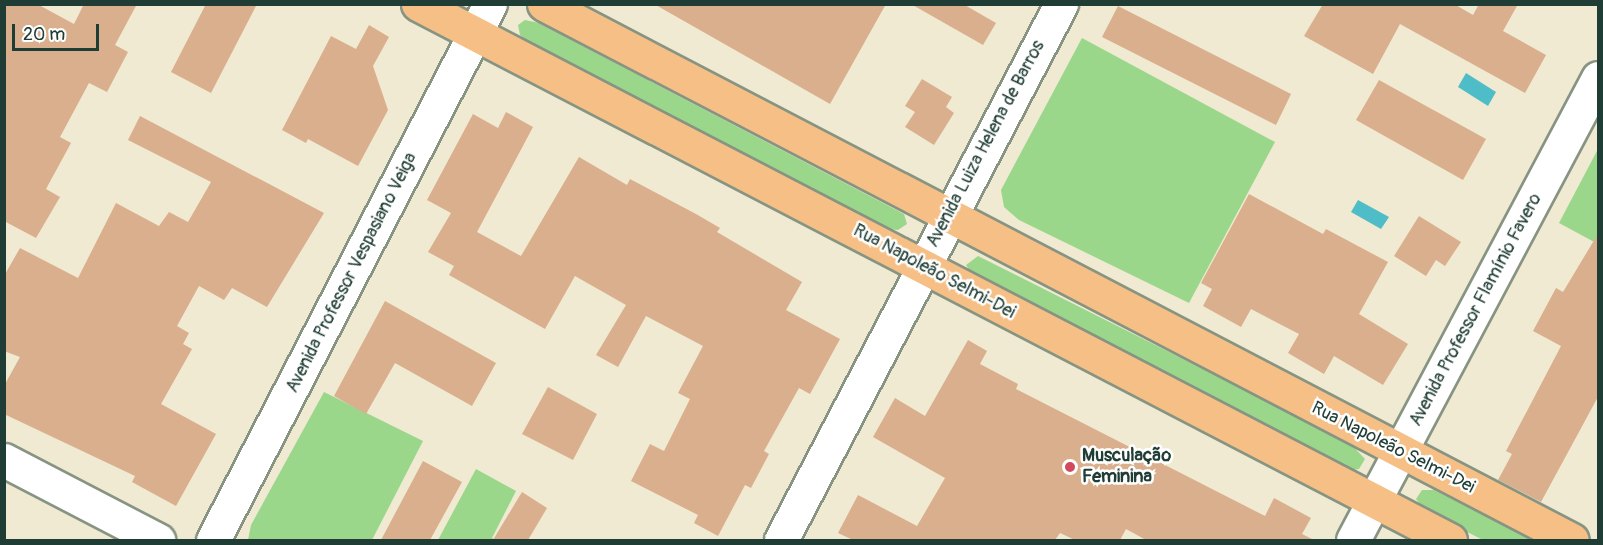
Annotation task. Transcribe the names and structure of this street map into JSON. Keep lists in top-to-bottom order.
{
  "streets": {
    "main road": ["Rua Napoleão Selmi-Dei"],
    "street": ["Avenida Luiza Helena de Barros", "Avenida Professor Vespasiano Veiga", "Avenida Professor Flamínio Favero"]
  },
  "crossings": [
    ["Avenida Luiza Helena de Barros", "Rua Napoleão Selmi-Dei"],
    ["Rua Napoleão Selmi-Dei", "Avenida Professor Vespasiano Veiga"],
    ["Rua Napoleão Selmi-Dei", "Avenida Professor Flamínio Favero"]
  ],
  "places": ["Musculação Feminina"],
  "scale_bar": "20 m"
}
